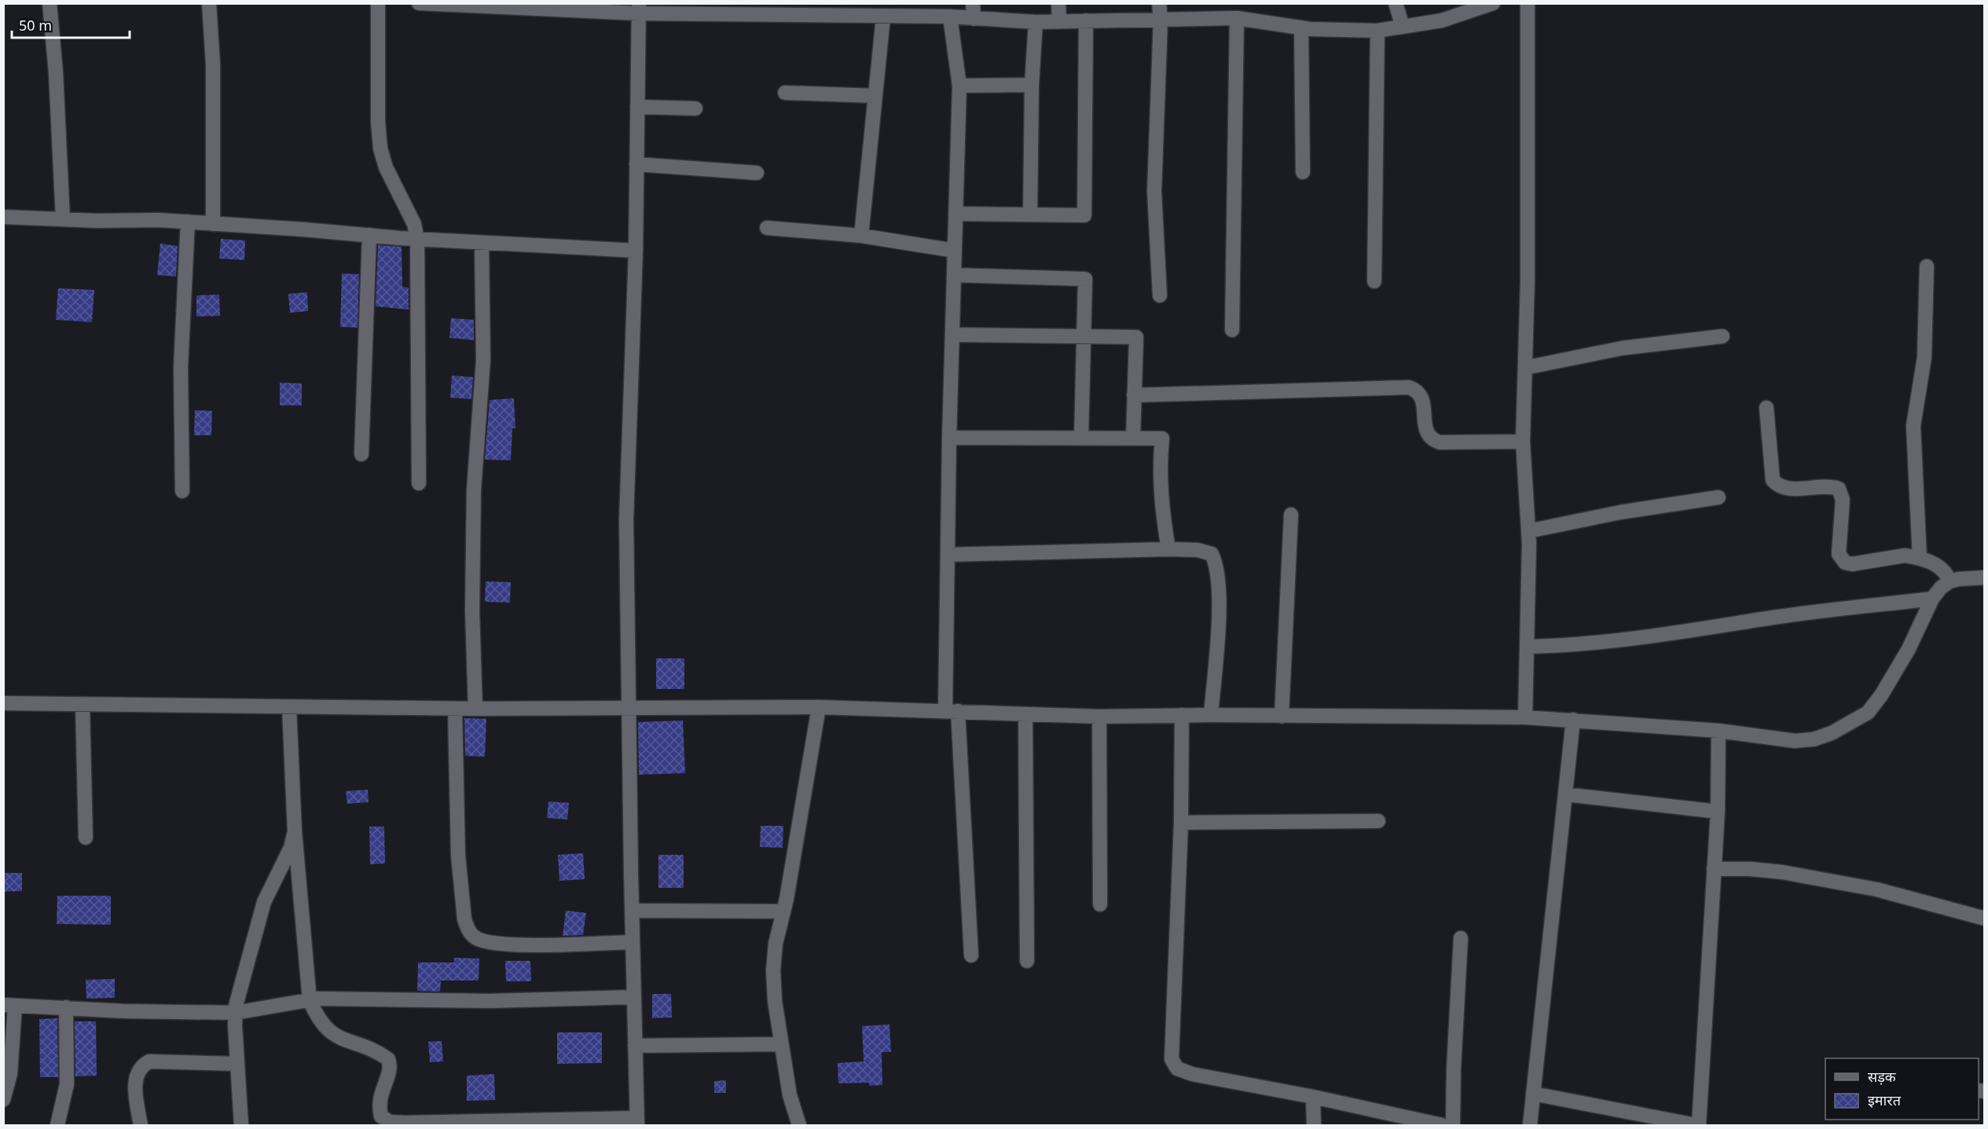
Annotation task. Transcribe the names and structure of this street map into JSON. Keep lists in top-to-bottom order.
{
  "legend": ["सड़क", "इमारत"],
  "scale_bar": "50 m"
}
